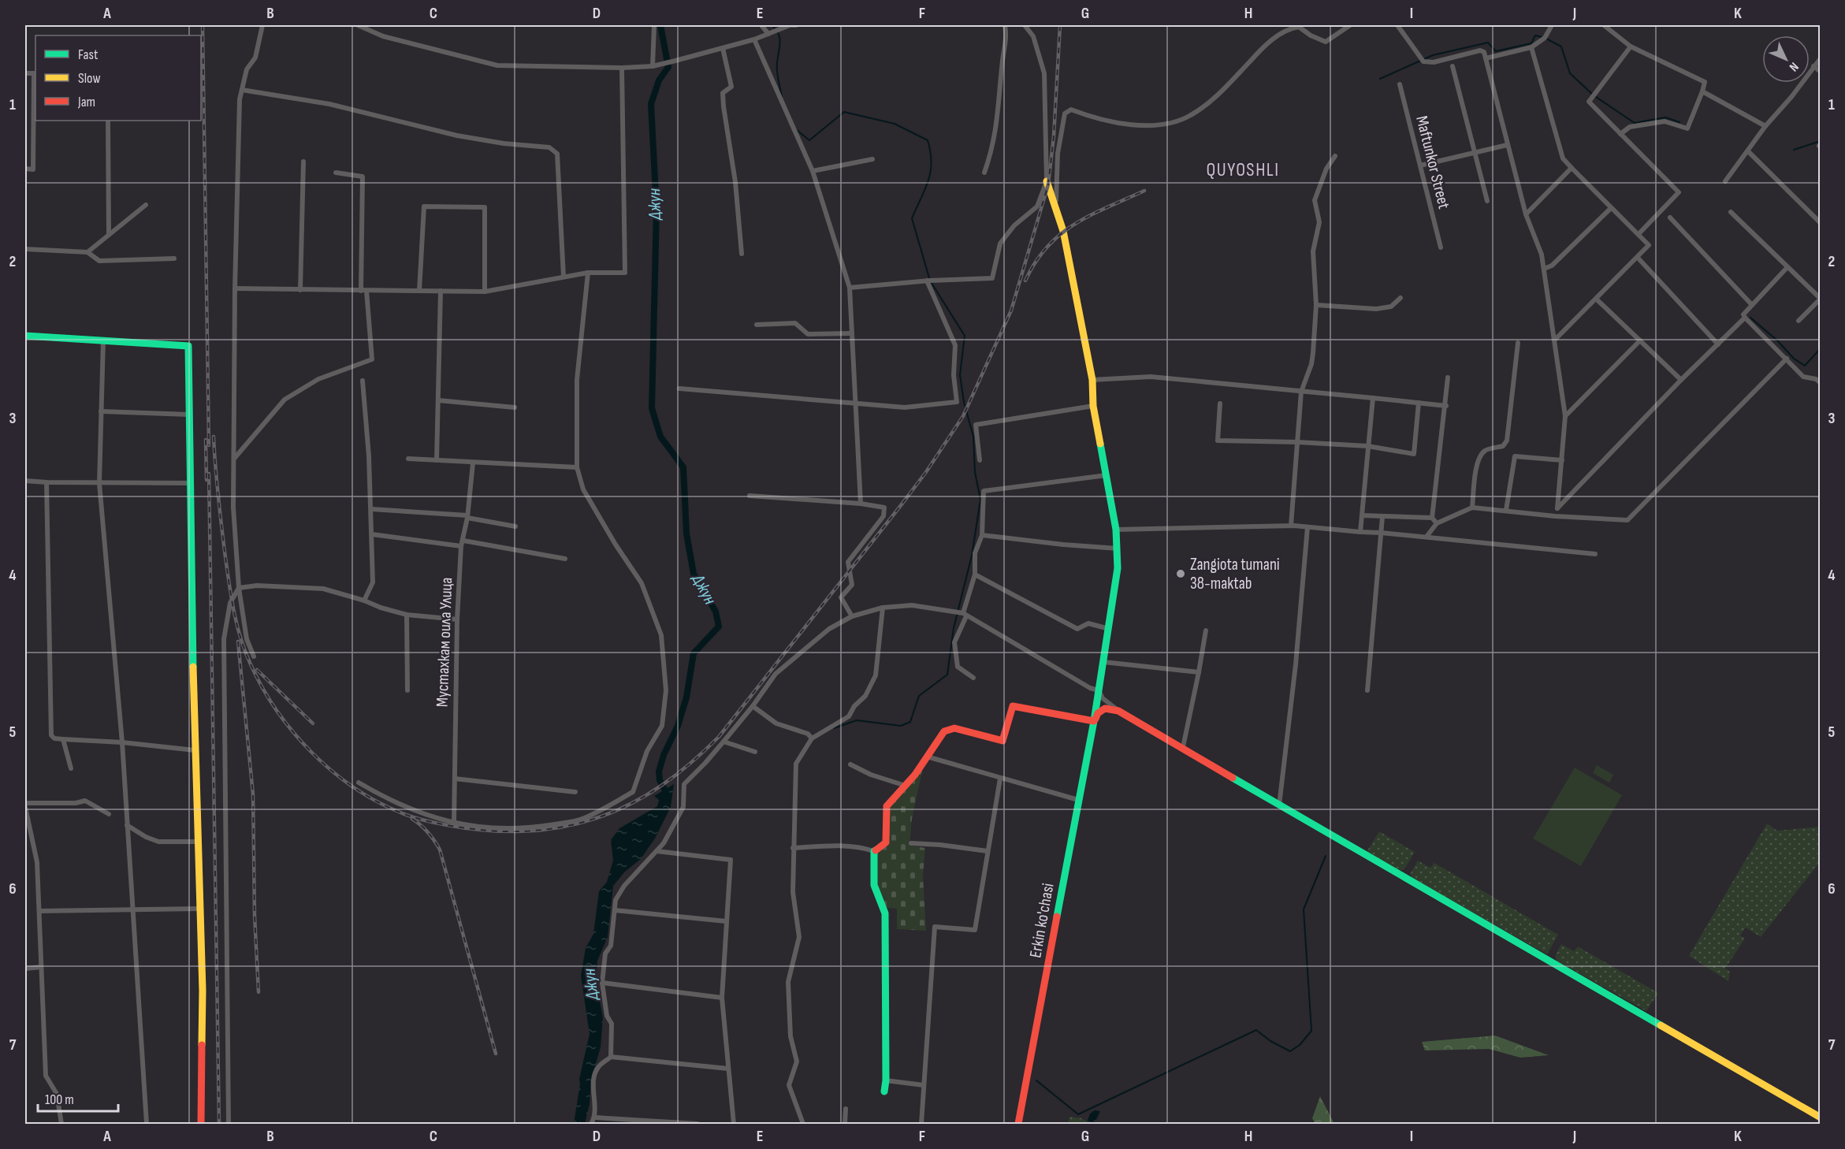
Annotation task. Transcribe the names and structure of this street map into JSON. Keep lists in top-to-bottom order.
{
  "streets": {
    "street": ["Maftunkor Street", "Мустахкам оила Улица", "Erkin ko'chasi"]
  },
  "districts": ["QUYOSHLI"],
  "water": ["Джун"],
  "places": ["Zangiota tumani 38-maktab"],
  "legend": ["Fast", "Slow", "Jam"],
  "scale_bar": "100 m",
  "north": "bottom right",
  "grid": {
    "columns": [
      "A",
      "B",
      "C",
      "D",
      "E",
      "F",
      "G",
      "H",
      "I",
      "J",
      "K"
    ],
    "rows": [
      "1",
      "2",
      "3",
      "4",
      "5",
      "6",
      "7"
    ]
  }
}
